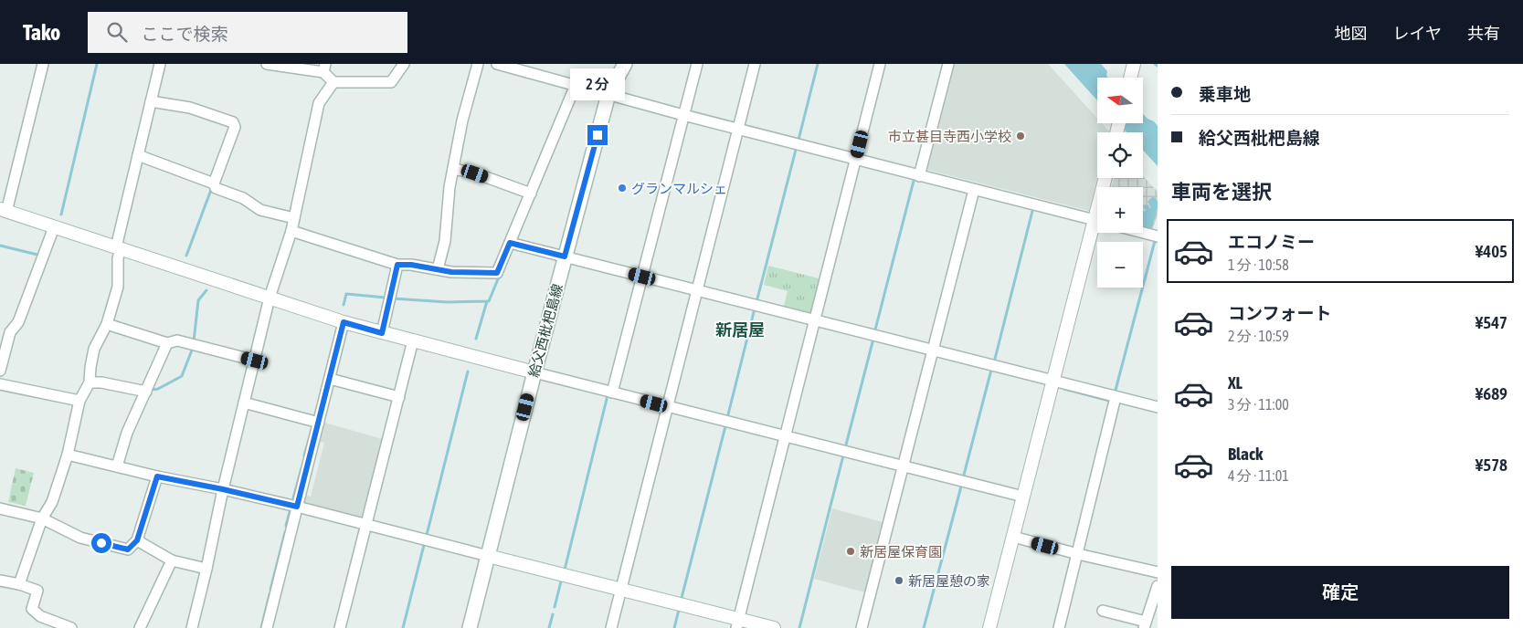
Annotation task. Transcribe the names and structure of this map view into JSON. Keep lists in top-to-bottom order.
{
  "streets": {
    "main road": ["給父西枇杷島線"]
  },
  "districts": ["新居屋"],
  "places": [
    "市立甚目寺西小学校",
    "グランマルシェ",
    "新居屋保育園",
    "新居屋憩の家"
  ],
  "north": "left",
  "page": {
    "header": "Tako",
    "search": "ここで検索",
    "nav": ["地図", "レイヤ", "共有"],
    "banner": ["乗車地", "給父西枇杷島線"],
    "bubble": "2 分",
    "map_buttons": ["+", "−"],
    "heading": "車両を選択",
    "list": [
      {
        "name": "エコノミー",
        "note": "1 分 · 10:58",
        "value": "¥405"
      },
      {
        "name": "コンフォート",
        "note": "2 分 · 10:59",
        "value": "¥547"
      },
      {
        "name": "XL",
        "note": "3 分 · 11:00",
        "value": "¥689"
      },
      {
        "name": "Black",
        "note": "4 分 · 11:01",
        "value": "¥578"
      }
    ],
    "buttons": "確定"
  }
}
